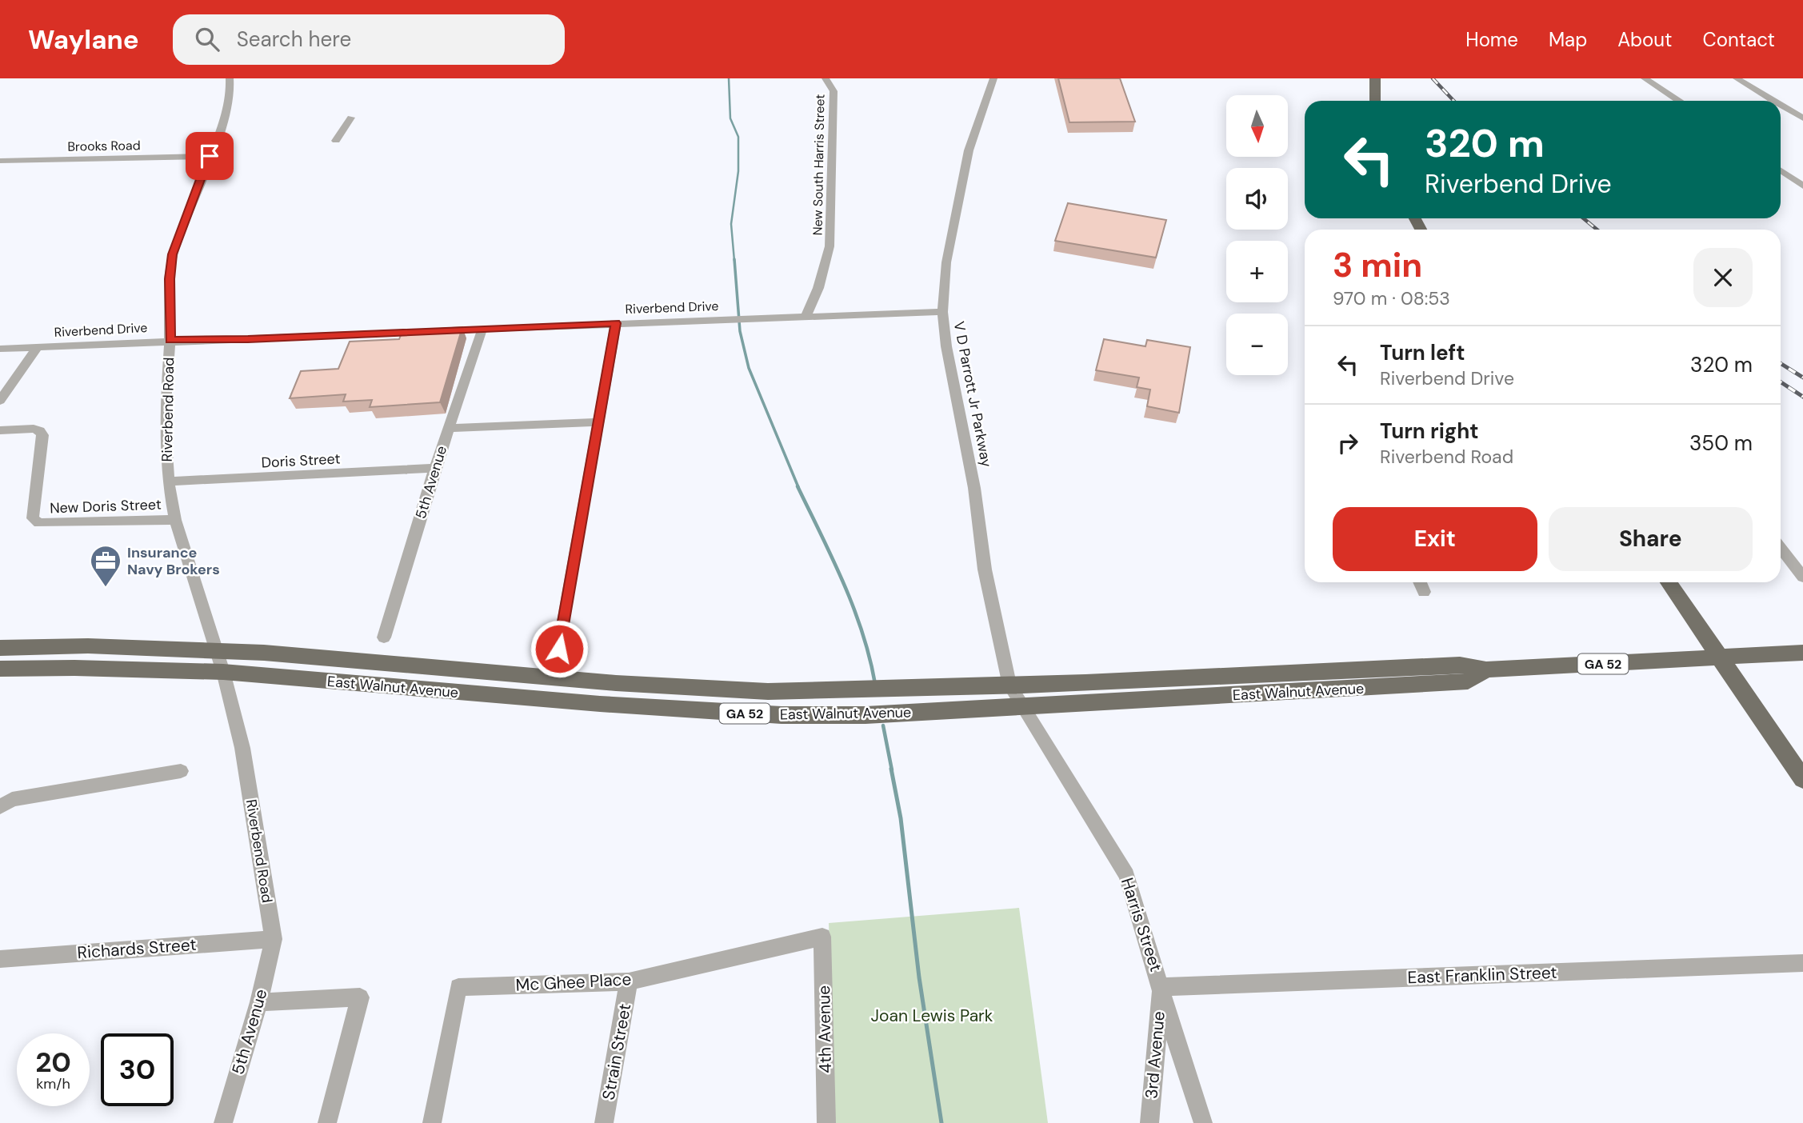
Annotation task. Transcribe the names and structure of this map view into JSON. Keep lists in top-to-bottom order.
{
  "streets": {
    "main road": ["GA 52", "East Walnut Avenue"],
    "street": [
      "Brooks Road",
      "New South Harris Street",
      "Riverbend Drive",
      "V D Parrott Jr Parkway",
      "Riverbend Road",
      "Doris Street",
      "5th Avenue",
      "New Doris Street",
      "Harris Street",
      "Richards Street",
      "East Franklin Street",
      "Mc Ghee Place",
      "4th Avenue",
      "Strain Street",
      "3rd Avenue"
    ]
  },
  "crossings": [
    ["Brooks Road", "Riverbend Road"],
    ["New South Harris Street", "Riverbend Drive"],
    ["Riverbend Drive", "V D Parrott Jr Parkway"],
    ["Riverbend Drive", "Riverbend Road"],
    ["Riverbend Drive", "5th Avenue"],
    ["V D Parrott Jr Parkway", "East Walnut Avenue"],
    ["V D Parrott Jr Parkway", "Harris Street"],
    ["Riverbend Road", "Doris Street"],
    ["Riverbend Road", "5th Avenue"],
    ["Riverbend Road", "New Doris Street"],
    ["Riverbend Road", "East Walnut Avenue"],
    ["Riverbend Road", "Richards Street"],
    ["Doris Street", "5th Avenue"],
    ["5th Avenue", "Richards Street"],
    ["East Walnut Avenue", "Harris Street"],
    ["Harris Street", "East Franklin Street"],
    ["Harris Street", "3rd Avenue"],
    ["East Franklin Street", "3rd Avenue"],
    ["Mc Ghee Place", "4th Avenue"],
    ["Mc Ghee Place", "Strain Street"]
  ],
  "parks": ["Joan Lewis Park"],
  "places": {
    "office": ["Insurance Navy Brokers"]
  },
  "north": "bottom",
  "page": {
    "header": "Waylane",
    "search": "Search here",
    "nav": [
      "Home",
      "Map",
      "About",
      "Contact"
    ],
    "map_buttons": ["+", "−"],
    "turn": ["320 m", "Riverbend Drive"],
    "heading": ["3 min", "970 m · 08:53"],
    "list": [
      {
        "name": "Turn left",
        "note": "Riverbend Drive",
        "value": "320 m"
      },
      {
        "name": "Turn right",
        "note": "Riverbend Road",
        "value": "350 m"
      }
    ],
    "buttons": ["Exit", "Share"],
    "speed": "20 km/h",
    "limit": "30"
  }
}
